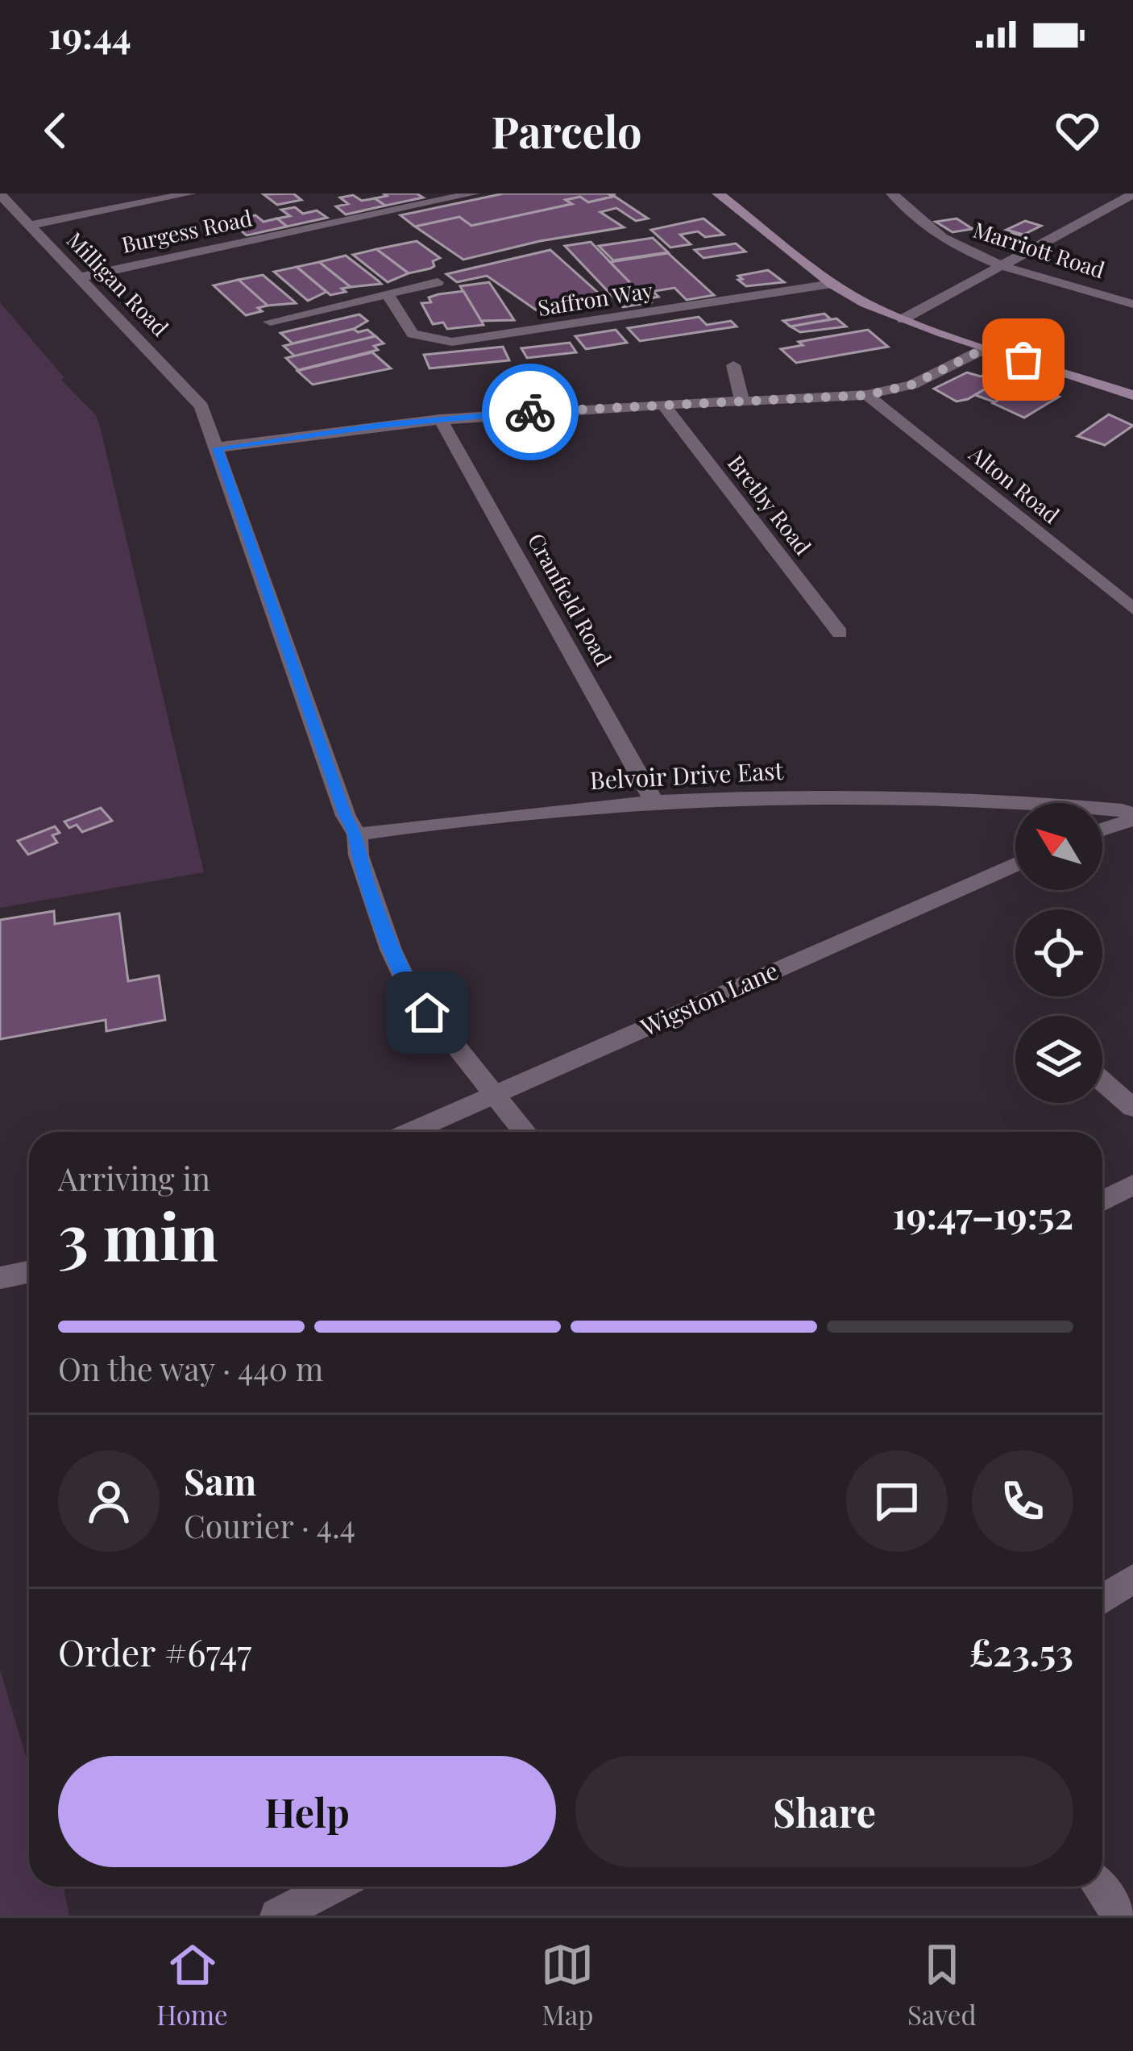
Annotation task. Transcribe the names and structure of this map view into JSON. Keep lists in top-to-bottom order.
{
  "streets": {
    "street": [
      "Burgess Road",
      "Marriott Road",
      "Milligan Road",
      "Saffron Way",
      "Alton Road",
      "Bretby Road",
      "Cranfield Road",
      "Belvoir Drive East",
      "Wigston Lane"
    ]
  },
  "crossings": [
    ["Burgess Road", "Milligan Road"],
    ["Cranfield Road", "Belvoir Drive East"]
  ],
  "north": "top left",
  "page": {
    "status": "19:44",
    "header": "Parcelo",
    "heading": ["3 min", "Arriving in", "19:47–19:52"],
    "panel": [
      "Sam",
      "Courier · 4.4",
      "Order #6747",
      "£23.53"
    ],
    "bar": "On the way · 440 m",
    "buttons": ["Help", "Share"],
    "tabs": ["Home", "Map", "Saved"]
  }
}
